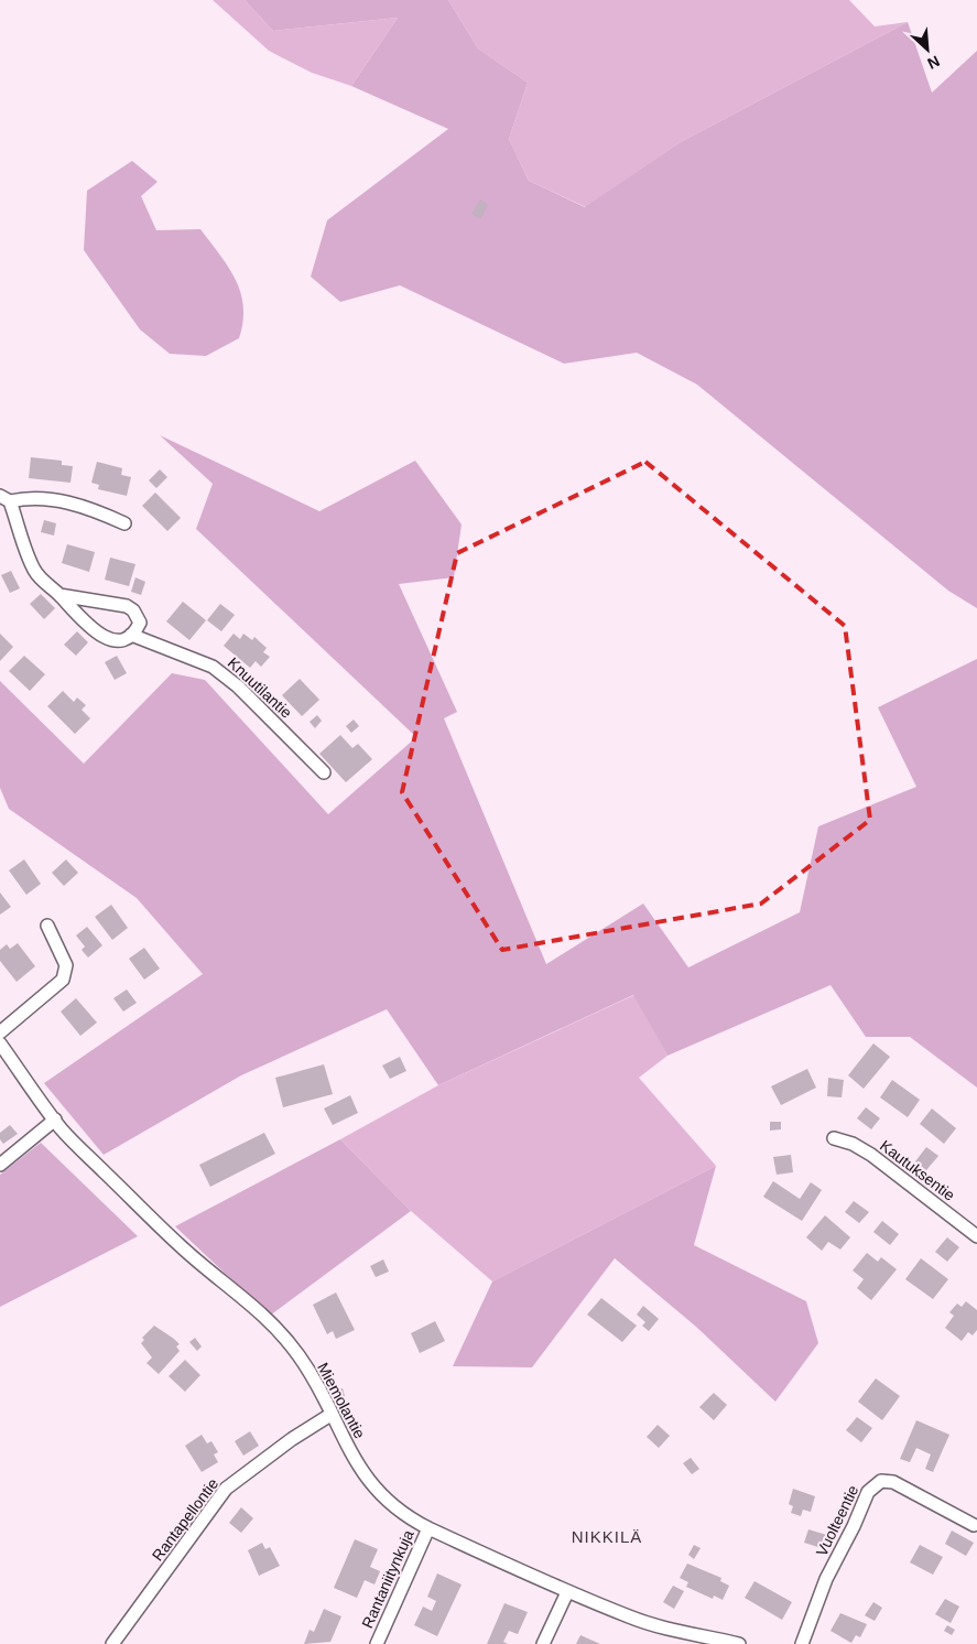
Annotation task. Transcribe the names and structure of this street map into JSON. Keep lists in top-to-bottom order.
{
  "streets": {
    "street": [
      "Knuutilantie",
      "Kautuksentie",
      "Miemolantie",
      "Rantapellontie",
      "Vuolteentie",
      "Rantaniitynkuja"
    ]
  },
  "crossings": [
    ["Miemolantie", "Rantapellontie"],
    ["Miemolantie", "Rantaniitynkuja"]
  ],
  "districts": ["NIKKILÄ"],
  "north": "bottom right"
}
